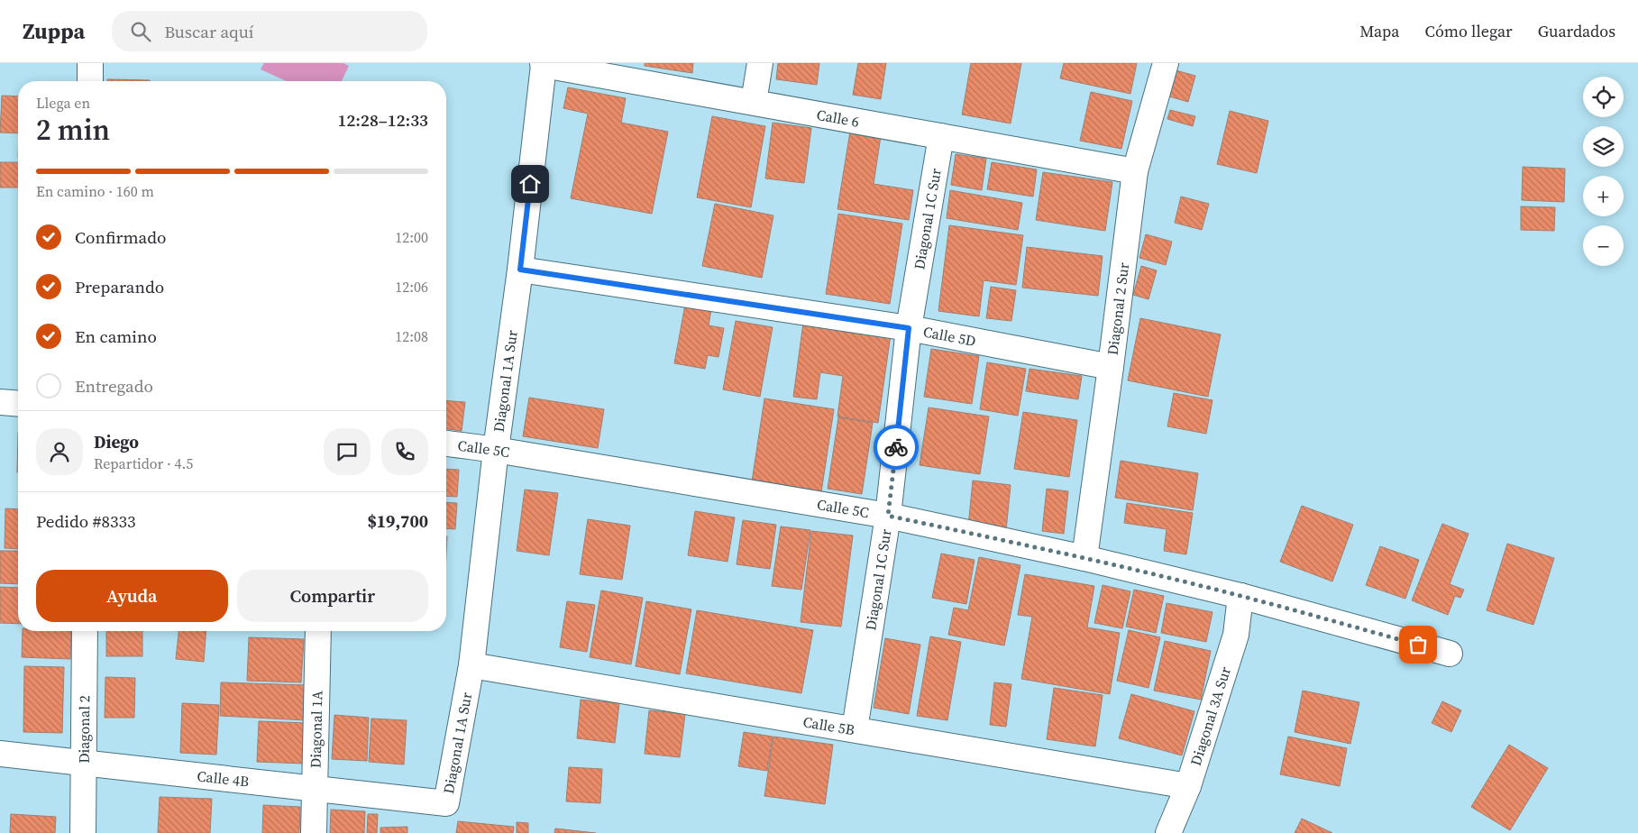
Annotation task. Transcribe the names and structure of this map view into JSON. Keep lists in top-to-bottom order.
{
  "streets": {
    "street": [
      "Calle 6",
      "Diagonal 1C Sur",
      "Diagonal 2 Sur",
      "Calle 5D",
      "Diagonal 1A Sur",
      "Calle 5C",
      "Diagonal 3A Sur",
      "Calle 5B",
      "Diagonal 2",
      "Diagonal 1A",
      "Calle 4B"
    ]
  },
  "crossings": [
    ["Calle 6", "Diagonal 1C Sur"],
    ["Calle 6", "Diagonal 2 Sur"],
    ["Calle 6", "Diagonal 1A Sur"],
    ["Diagonal 1C Sur", "Calle 5D"],
    ["Diagonal 1C Sur", "Calle 5C"],
    ["Diagonal 1C Sur", "Calle 5B"],
    ["Diagonal 2 Sur", "Calle 5D"],
    ["Diagonal 2 Sur", "Calle 5C"],
    ["Calle 5D", "Diagonal 1A Sur"],
    ["Diagonal 1A Sur", "Calle 5C"],
    ["Diagonal 1A Sur", "Calle 5B"],
    ["Diagonal 1A Sur", "Calle 4B"],
    ["Calle 5C", "Diagonal 3A Sur"],
    ["Diagonal 3A Sur", "Calle 5B"],
    ["Diagonal 2", "Calle 4B"],
    ["Diagonal 1A", "Calle 4B"]
  ],
  "page": {
    "header": "Zuppa",
    "search": "Buscar aquí",
    "nav": ["Mapa", "Cómo llegar", "Guardados"],
    "map_buttons": ["+", "−"],
    "heading": ["2 min", "Llega en", "12:28–12:33"],
    "panel": [
      "Diego",
      "Repartidor · 4.5",
      "Pedido #8333",
      "$19,700"
    ],
    "bar": "En camino · 160 m",
    "list": [
      ["Confirmado", "12:00"],
      ["Preparando", "12:06"],
      ["En camino", "12:08"],
      "Entregado"
    ],
    "buttons": ["Ayuda", "Compartir"]
  }
}
